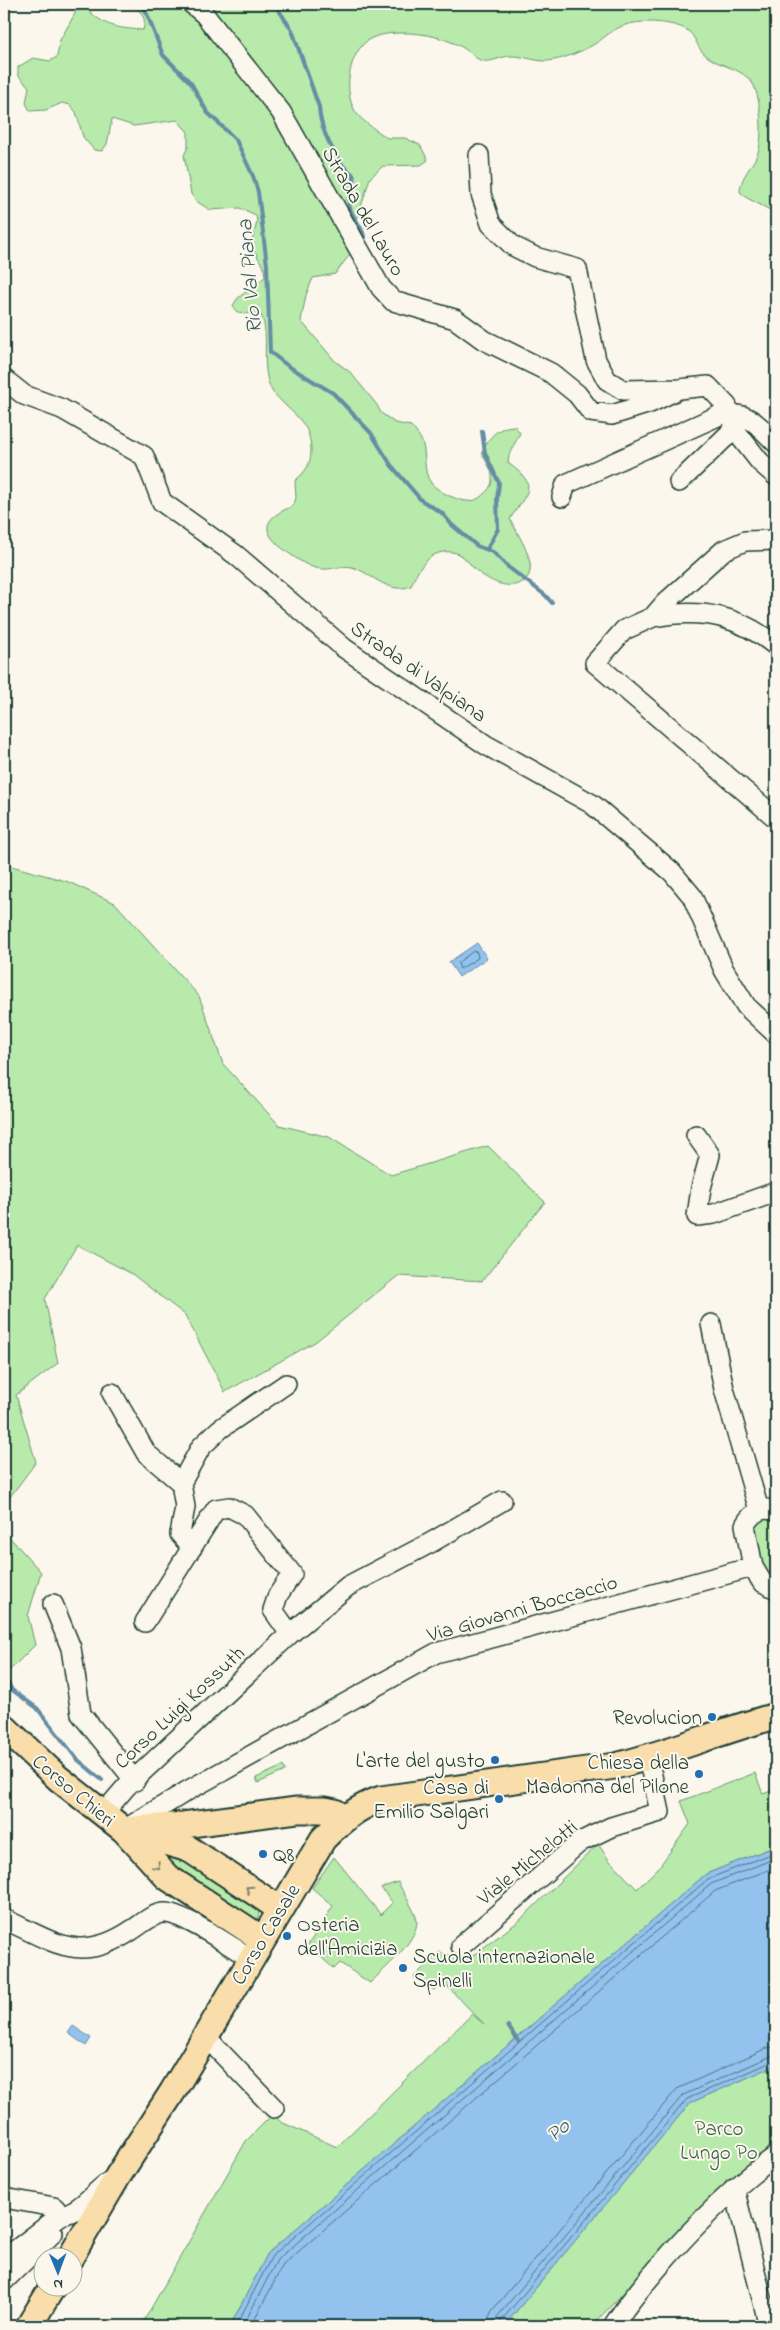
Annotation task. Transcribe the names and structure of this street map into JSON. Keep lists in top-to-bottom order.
{
  "streets": {
    "main road": ["Corso Chieri", "Corso Casale"],
    "street": [
      "Strada del Lauro",
      "Strada di Valpiana",
      "Via Giovanni Boccaccio",
      "Corso Luigi Kossuth",
      "Viale Michelotti"
    ]
  },
  "crossings": [
    ["Via Giovanni Boccaccio", "Corso Chieri"],
    ["Corso Luigi Kossuth", "Corso Chieri"],
    ["Viale Michelotti", "Corso Casale"]
  ],
  "water": ["Rio Val Piana", "Po"],
  "parks": ["Parco Lungo Po"],
  "places": [
    "Revolucion",
    "L'arte del gusto",
    "Chiesa della Madonna del Pilone",
    "Casa di Emilio Salgari",
    "Q8",
    "Osteria dell'Amicizia",
    "Scuola internazionale Spinelli"
  ],
  "north": "bottom"
}
